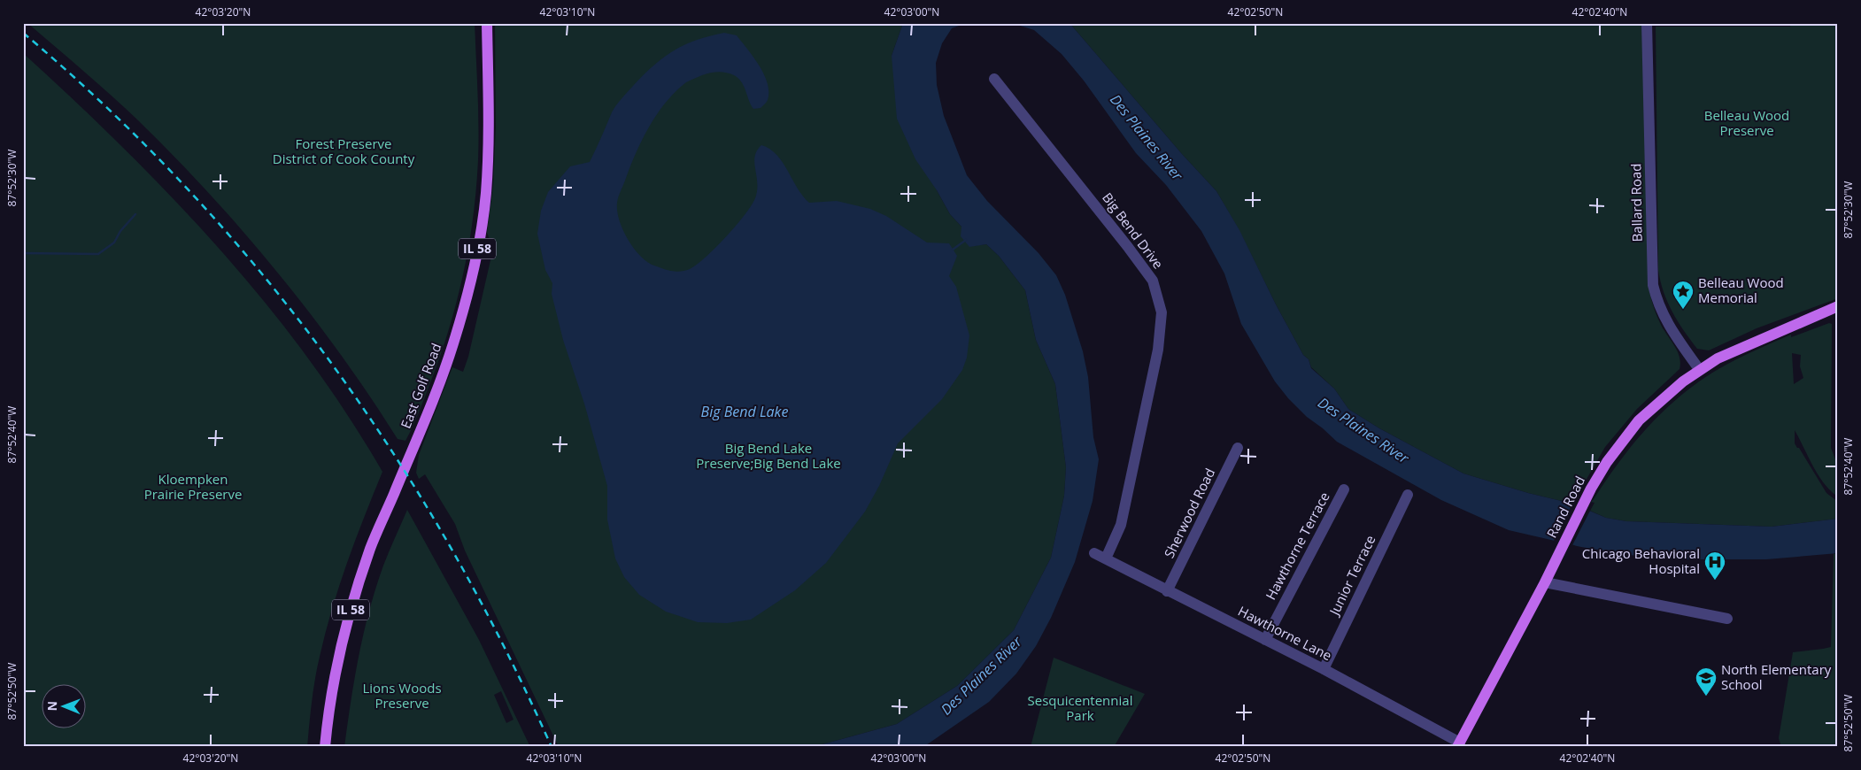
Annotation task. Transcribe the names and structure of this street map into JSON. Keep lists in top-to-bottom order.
{
  "streets": {
    "main road": ["IL 58", "East Golf Road", "Rand Road"],
    "street": [
      "Ballard Road",
      "Big Bend Drive",
      "Sherwood Road",
      "Hawthorne Terrace",
      "Junior Terrace",
      "Hawthorne Lane"
    ]
  },
  "crossings": [
    ["Ballard Road", "Rand Road"],
    ["Big Bend Drive", "Hawthorne Lane"],
    ["Rand Road", "Hawthorne Lane"],
    ["Sherwood Road", "Hawthorne Lane"],
    ["Hawthorne Terrace", "Hawthorne Lane"],
    ["Junior Terrace", "Hawthorne Lane"]
  ],
  "water": ["Des Plaines River", "Big Bend Lake"],
  "parks": [
    "Belleau Wood Preserve",
    "Forest Preserve District of Cook County",
    "Big Bend Lake Preserve;Big Bend Lake",
    "Kloempken Prairie Preserve",
    "Lions Woods Preserve",
    "Sesquicentennial Park"
  ],
  "places": {
    "place": ["Belleau Wood Memorial"],
    "hospital": ["Chicago Behavioral Hospital"],
    "school or university": ["North Elementary School"]
  },
  "north": "left",
  "coordinates": [
    "42°03'20\"N",
    "42°03'10\"N",
    "42°03'00\"N",
    "42°02'50\"N",
    "42°02'40\"N",
    "87°52'30\"W",
    "87°52'40\"W",
    "87°52'50\"W"
  ]
}
